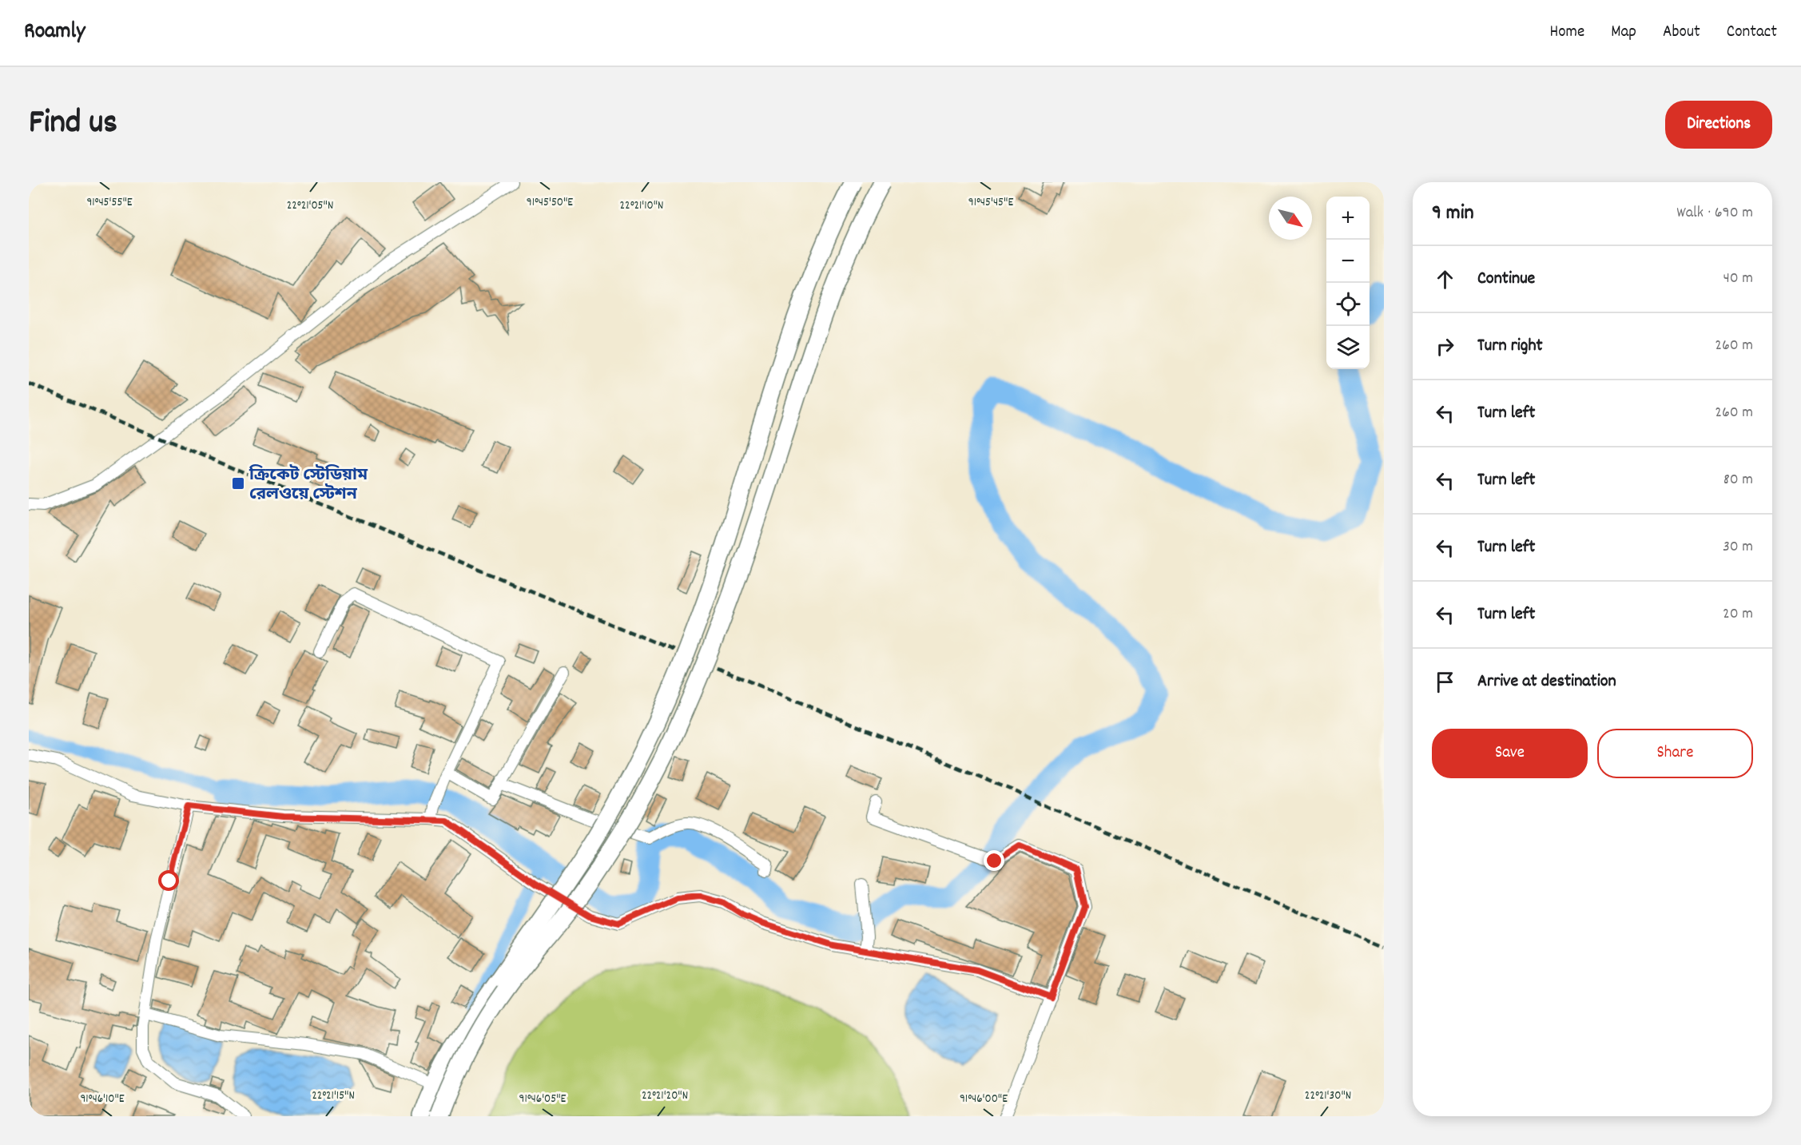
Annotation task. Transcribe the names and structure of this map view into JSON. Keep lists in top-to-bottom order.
{
  "places": {
    "transit": ["ক্রিকেট স্টেডিয়াম রেলওয়ে স্টেশন"]
  },
  "north": "bottom right",
  "page": {
    "header": "Roamly",
    "nav": [
      "Home",
      "Map",
      "About",
      "Contact"
    ],
    "title": "Find us",
    "buttons": [
      "Directions",
      ["Save", "Share"]
    ],
    "heading": ["9 min", "Walk · 690 m"],
    "map_buttons": ["+", "−"],
    "list": [
      ["Continue", "40 m"],
      ["Turn right", "260 m"],
      ["Turn left", "260 m"],
      ["Turn left", "80 m"],
      ["Turn left", "30 m"],
      ["Turn left", "20 m"],
      "Arrive at destination"
    ]
  },
  "coordinates": [
    "91°45'55\"E",
    "91°45'50\"E",
    "91°45'45\"E",
    "22°21'05\"N",
    "22°21'10\"N",
    "22°21'15\"N",
    "22°21'20\"N",
    "22°21'30\"N",
    "91°46'10\"E",
    "91°46'05\"E",
    "91°46'00\"E"
  ]
}
